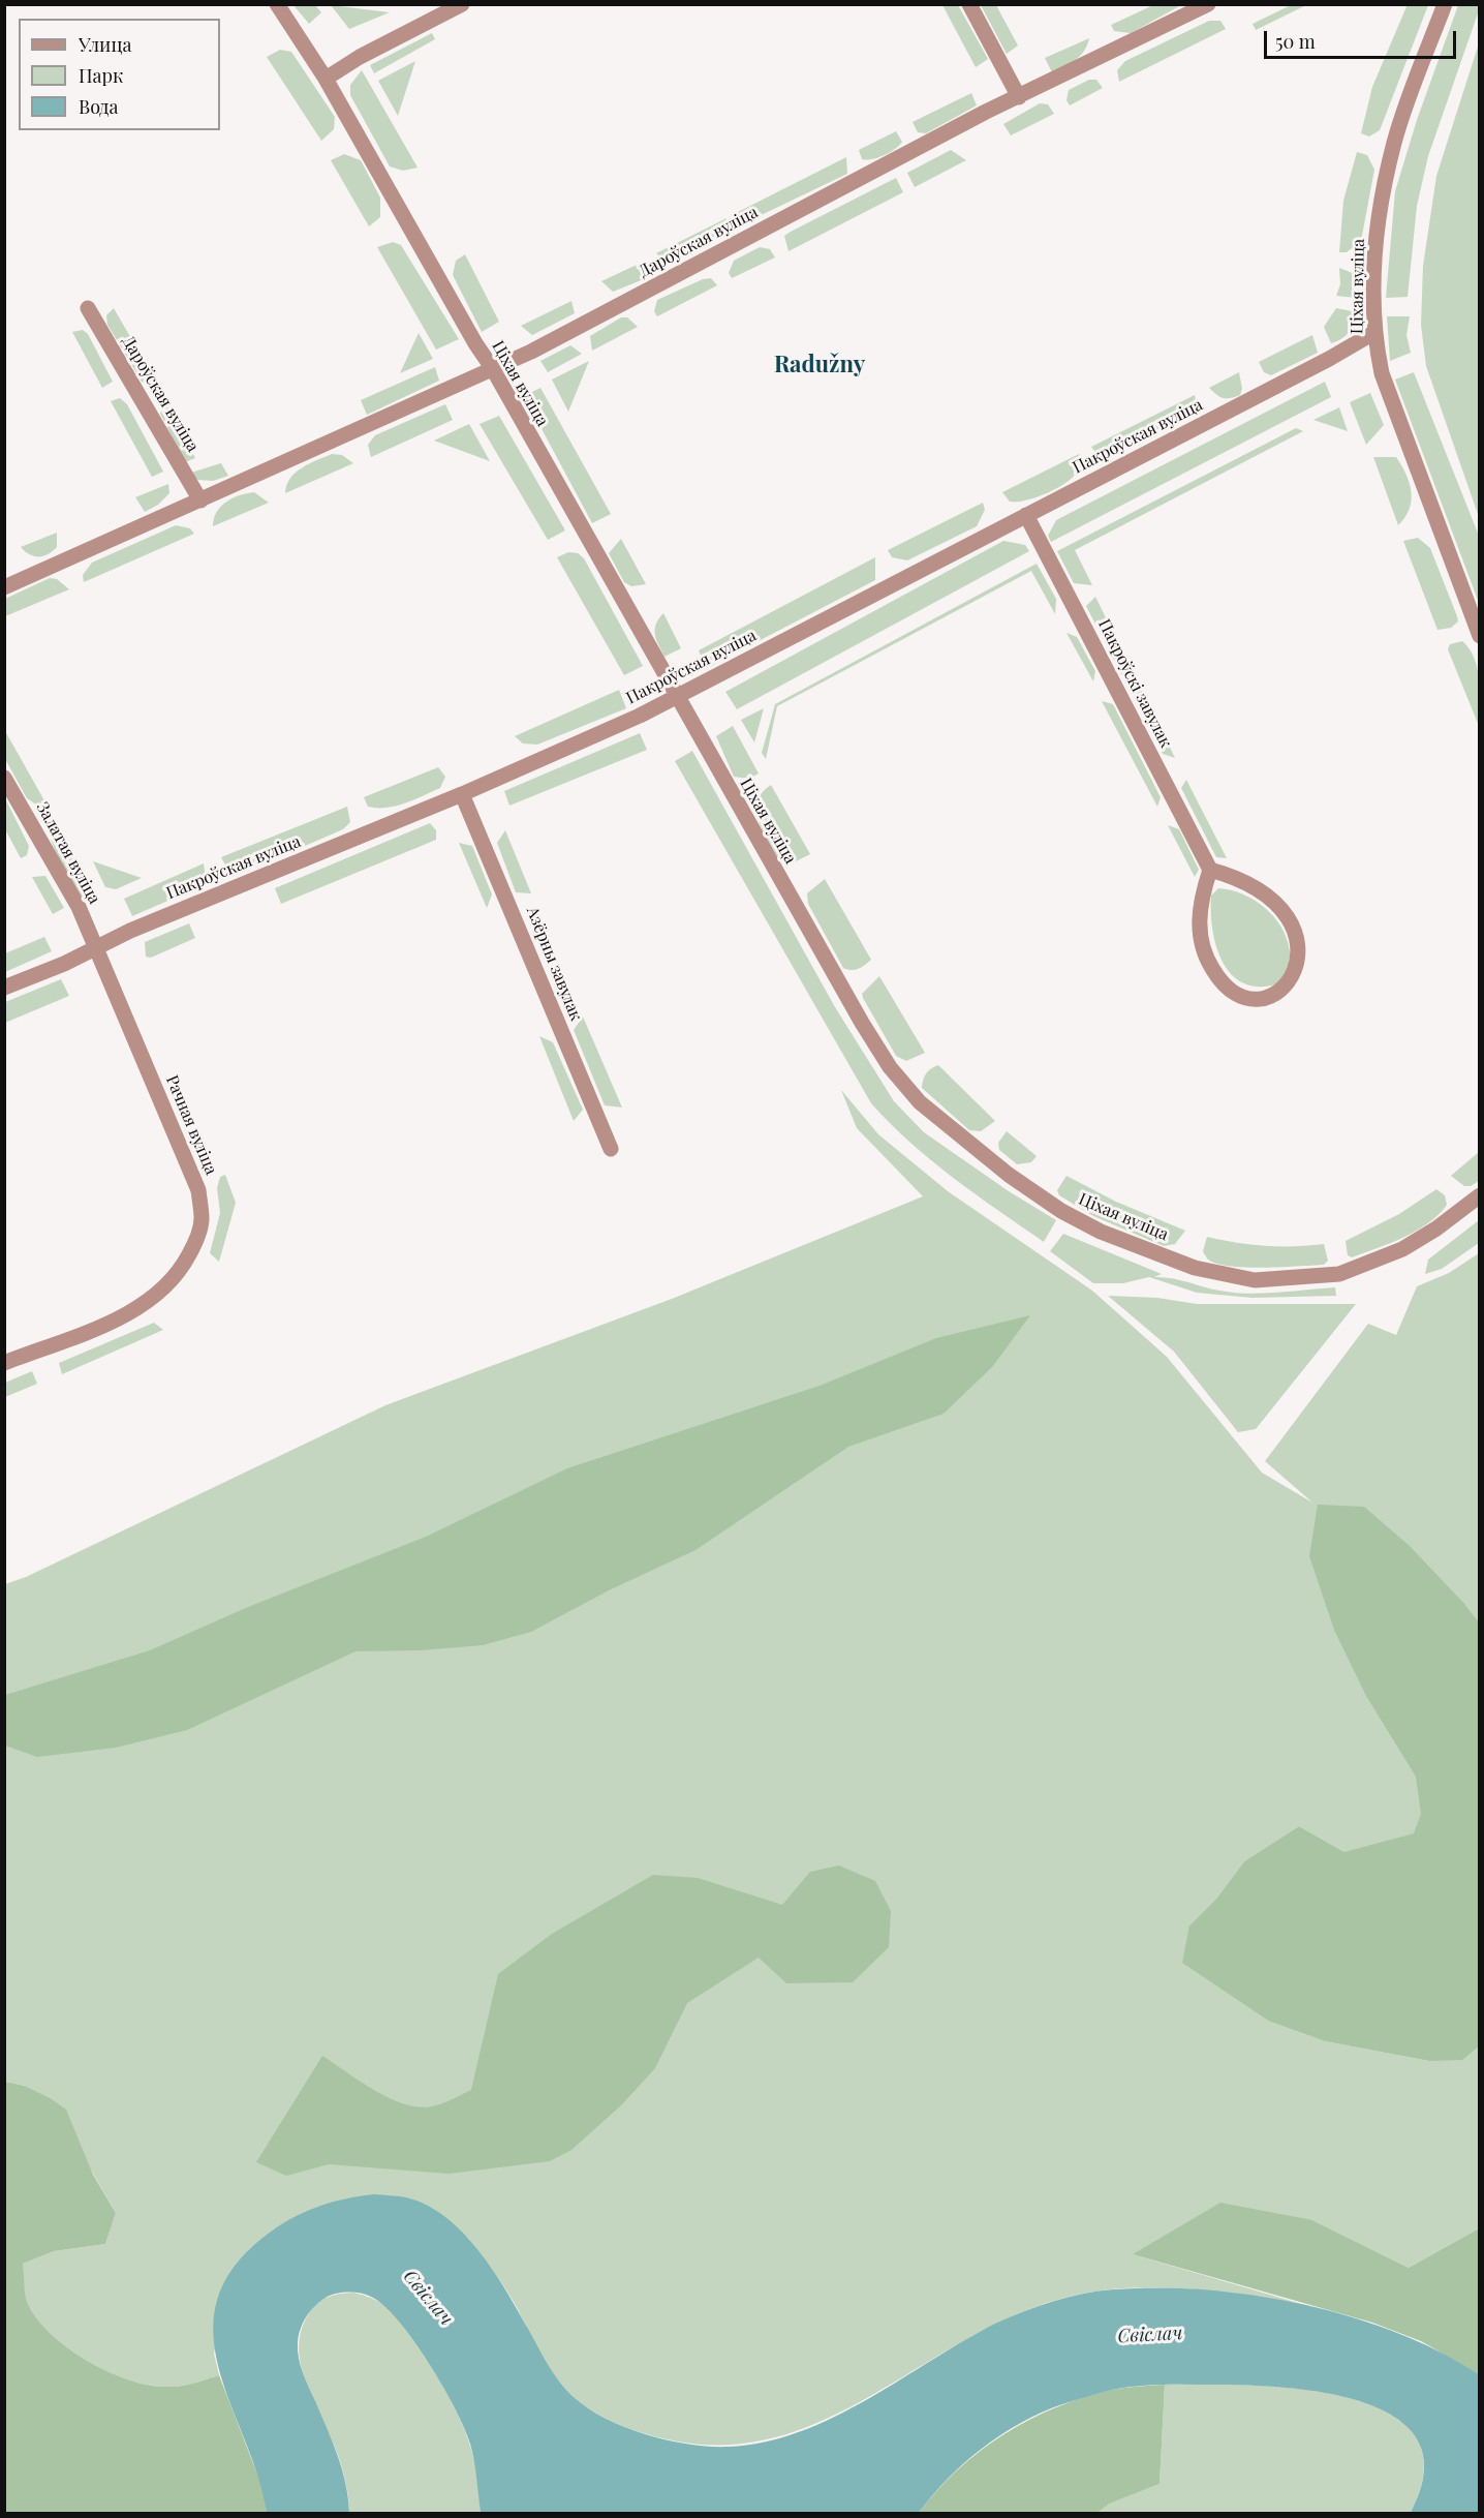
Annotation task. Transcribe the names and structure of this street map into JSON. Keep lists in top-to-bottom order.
{
  "streets": {
    "street": [
      "Дароўская вуліца",
      "Ціхая вуліца",
      "Пакроўская вуліца",
      "Пакроўскі завулак",
      "Залатая вуліца",
      "Азёрны завулак",
      "Рачная вуліца"
    ]
  },
  "crossings": [
    ["Дароўская вуліца", "Ціхая вуліца"],
    ["Ціхая вуліца", "Пакроўская вуліца"],
    ["Пакроўская вуліца", "Пакроўскі завулак"],
    ["Пакроўская вуліца", "Залатая вуліца"],
    ["Пакроўская вуліца", "Азёрны завулак"],
    ["Пакроўская вуліца", "Рачная вуліца"],
    ["Залатая вуліца", "Рачная вуліца"]
  ],
  "districts": ["Radužny"],
  "water": ["Свіслач"],
  "legend": ["Улица", "Парк", "Вода"],
  "scale_bar": "50 m"
}
